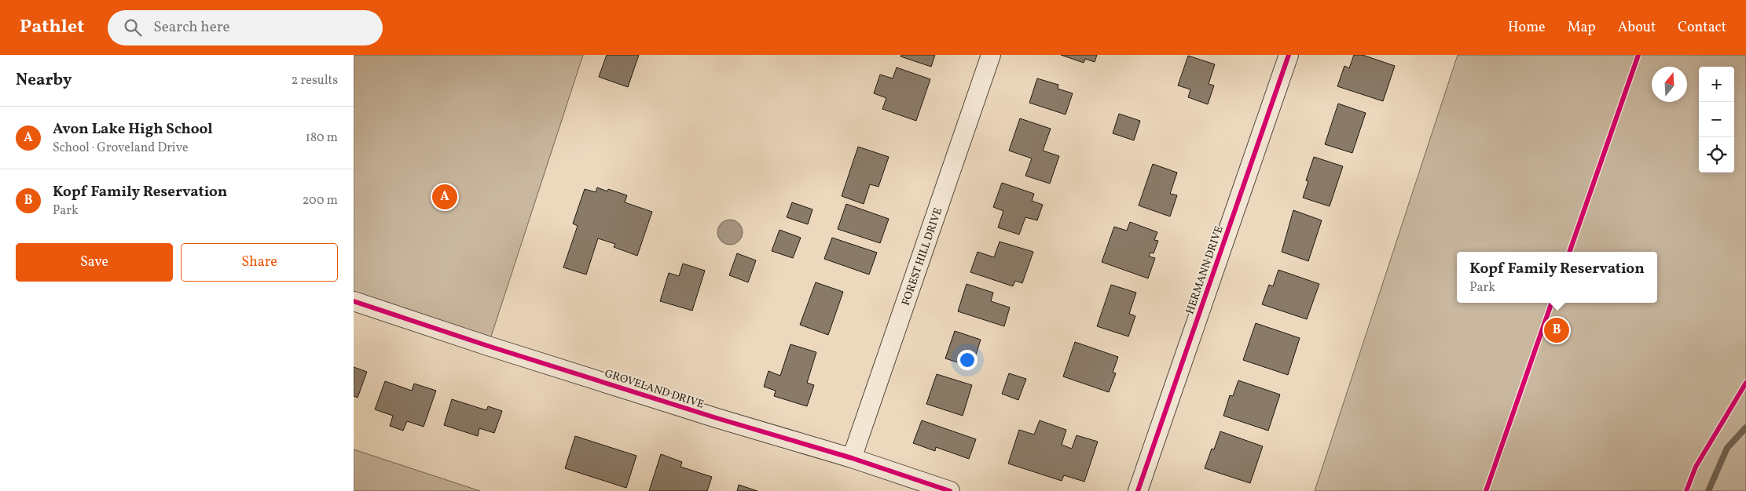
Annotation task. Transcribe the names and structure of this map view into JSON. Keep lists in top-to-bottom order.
{
  "streets": {
    "street": ["FOREST HILL DRIVE", "HERMANN DRIVE", "GROVELAND DRIVE"]
  },
  "crossings": [
    ["FOREST HILL DRIVE", "GROVELAND DRIVE"]
  ],
  "north": "top",
  "page": {
    "header": "Pathlet",
    "search": "Search here",
    "nav": [
      "Home",
      "Map",
      "About",
      "Contact"
    ],
    "heading": ["Nearby", "2 results"],
    "map_buttons": ["+", "−"],
    "list": [
      {
        "mark": "A",
        "name": "Avon Lake High School",
        "note": "School · Groveland Drive",
        "value": "180 m"
      },
      {
        "mark": "B",
        "name": "Kopf Family Reservation",
        "note": "Park",
        "value": "200 m"
      }
    ],
    "pins": ["A", "B"],
    "buttons": ["Save", "Share"],
    "popup": ["Kopf Family Reservation", "Park"]
  }
}
